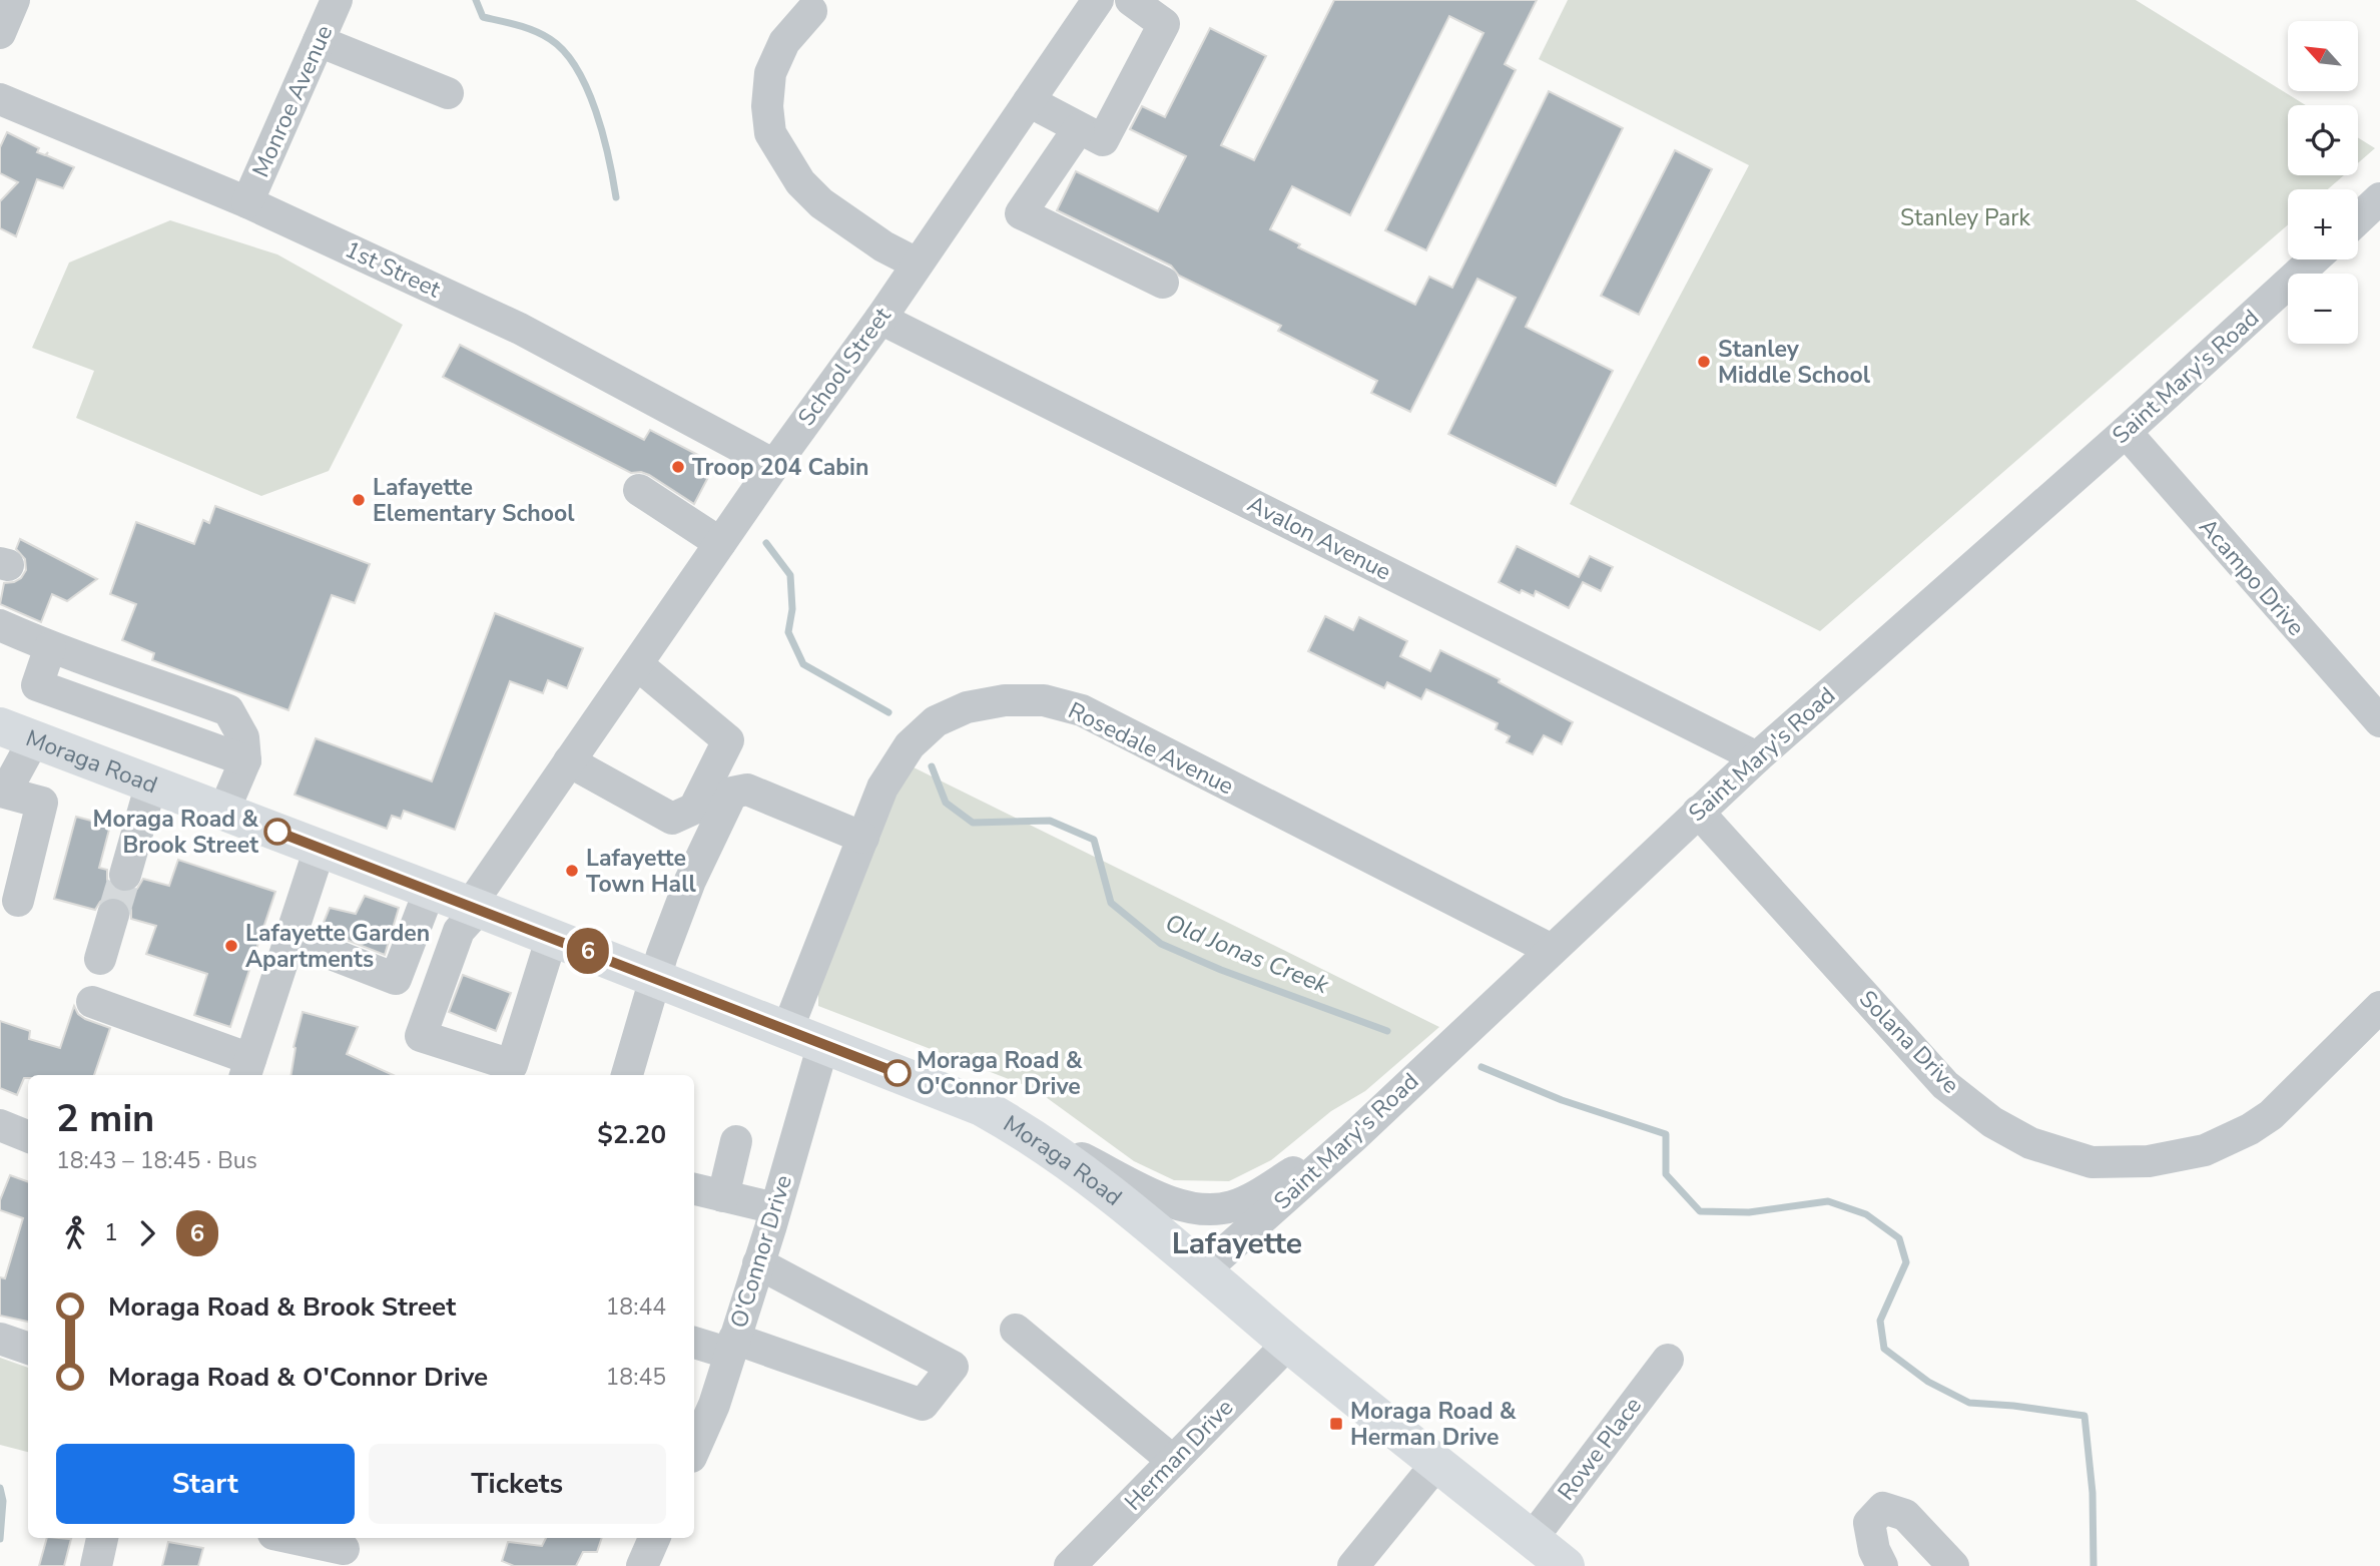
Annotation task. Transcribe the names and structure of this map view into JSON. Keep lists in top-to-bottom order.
{
  "streets": {
    "main road": ["Moraga Road"],
    "street": [
      "Monroe Avenue",
      "1st Street",
      "School Street",
      "Saint Mary's Road",
      "Avalon Avenue",
      "Acampo Drive",
      "Rosedale Avenue",
      "Solana Drive",
      "O'Connor Drive",
      "Rowe Place",
      "Herman Drive"
    ]
  },
  "crossings": [
    ["Monroe Avenue", "1st Street"],
    ["1st Street", "School Street"],
    ["School Street", "Avalon Avenue"],
    ["School Street", "Moraga Road"],
    ["Saint Mary's Road", "Avalon Avenue"],
    ["Saint Mary's Road", "Acampo Drive"],
    ["Saint Mary's Road", "Rosedale Avenue"],
    ["Saint Mary's Road", "Moraga Road"],
    ["Saint Mary's Road", "Solana Drive"],
    ["Rosedale Avenue", "Moraga Road"],
    ["Moraga Road", "O'Connor Drive"],
    ["Moraga Road", "Rowe Place"],
    ["Moraga Road", "Herman Drive"]
  ],
  "districts": ["Lafayette"],
  "water": ["Old Jonas Creek"],
  "parks": ["Stanley Park"],
  "places": {
    "other": [
      "Stanley Middle School",
      "Troop 204 Cabin",
      "Lafayette Elementary School",
      "Moraga Road & Brook Street",
      "Lafayette Town Hall",
      "Lafayette Garden Apartments",
      "Moraga Road & O'Connor Drive"
    ],
    "transit": ["Moraga Road & Herman Drive"]
  },
  "lines": ["bus line 6"],
  "north": "top left",
  "page": {
    "on_map": "6",
    "map_buttons": ["+", "−"],
    "heading": ["2 min", "18:43 – 18:45 · Bus", "$2.20"],
    "legs": ["1", "6"],
    "list": [
      {
        "name": "Moraga Road & Brook Street",
        "value": "18:44"
      },
      {
        "name": "Moraga Road & O'Connor Drive",
        "value": "18:45"
      }
    ],
    "buttons": ["Start", "Tickets"]
  }
}
